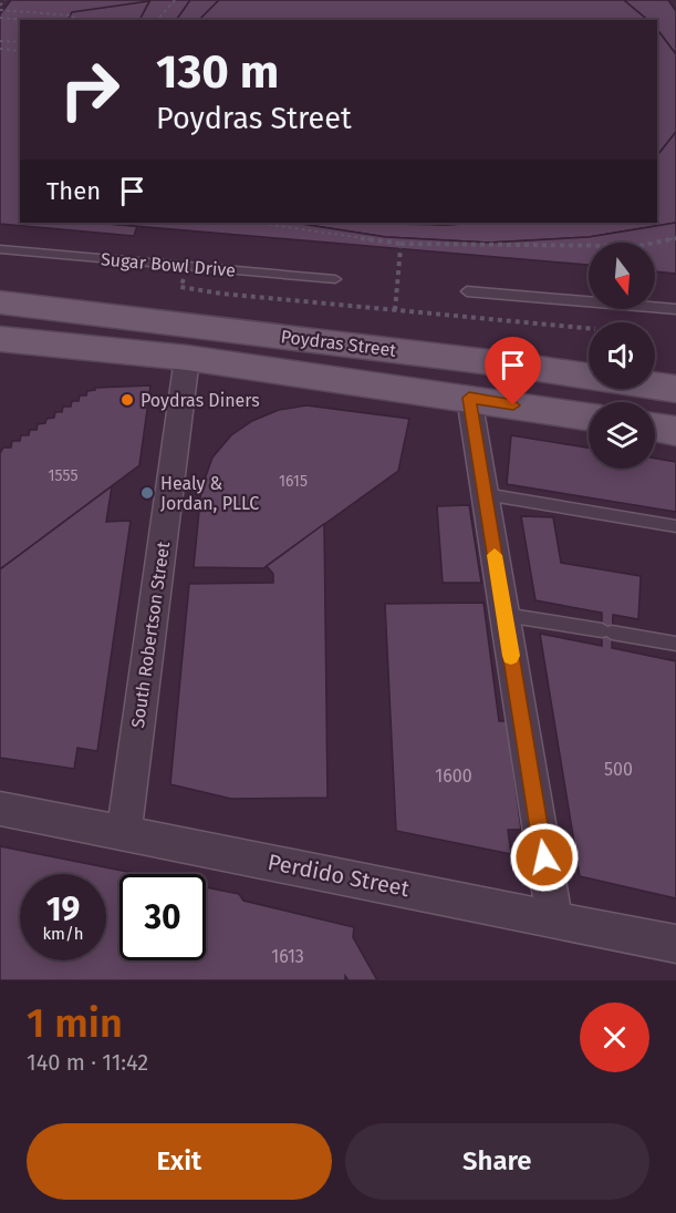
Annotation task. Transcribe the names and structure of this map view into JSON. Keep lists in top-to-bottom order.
{
  "streets": {
    "main road": ["Poydras Street"],
    "street": ["South Robertson Street", "Perdido Street"],
    "lane": ["Sugar Bowl Drive"]
  },
  "crossings": [
    ["Poydras Street", "South Robertson Street"],
    ["South Robertson Street", "Perdido Street"]
  ],
  "places": ["Poydras Diners", "Healy & Jordan, PLLC"],
  "house_numbers": [
    "1555",
    "1615",
    "500",
    "1600",
    "1613"
  ],
  "north": "bottom",
  "page": {
    "turn": ["130 m", "Poydras Street"],
    "then": "Then",
    "speed": "19 km/h",
    "limit": "30",
    "heading": ["1 min", "140 m · 11:42"],
    "buttons": ["Exit", "Share"]
  }
}
